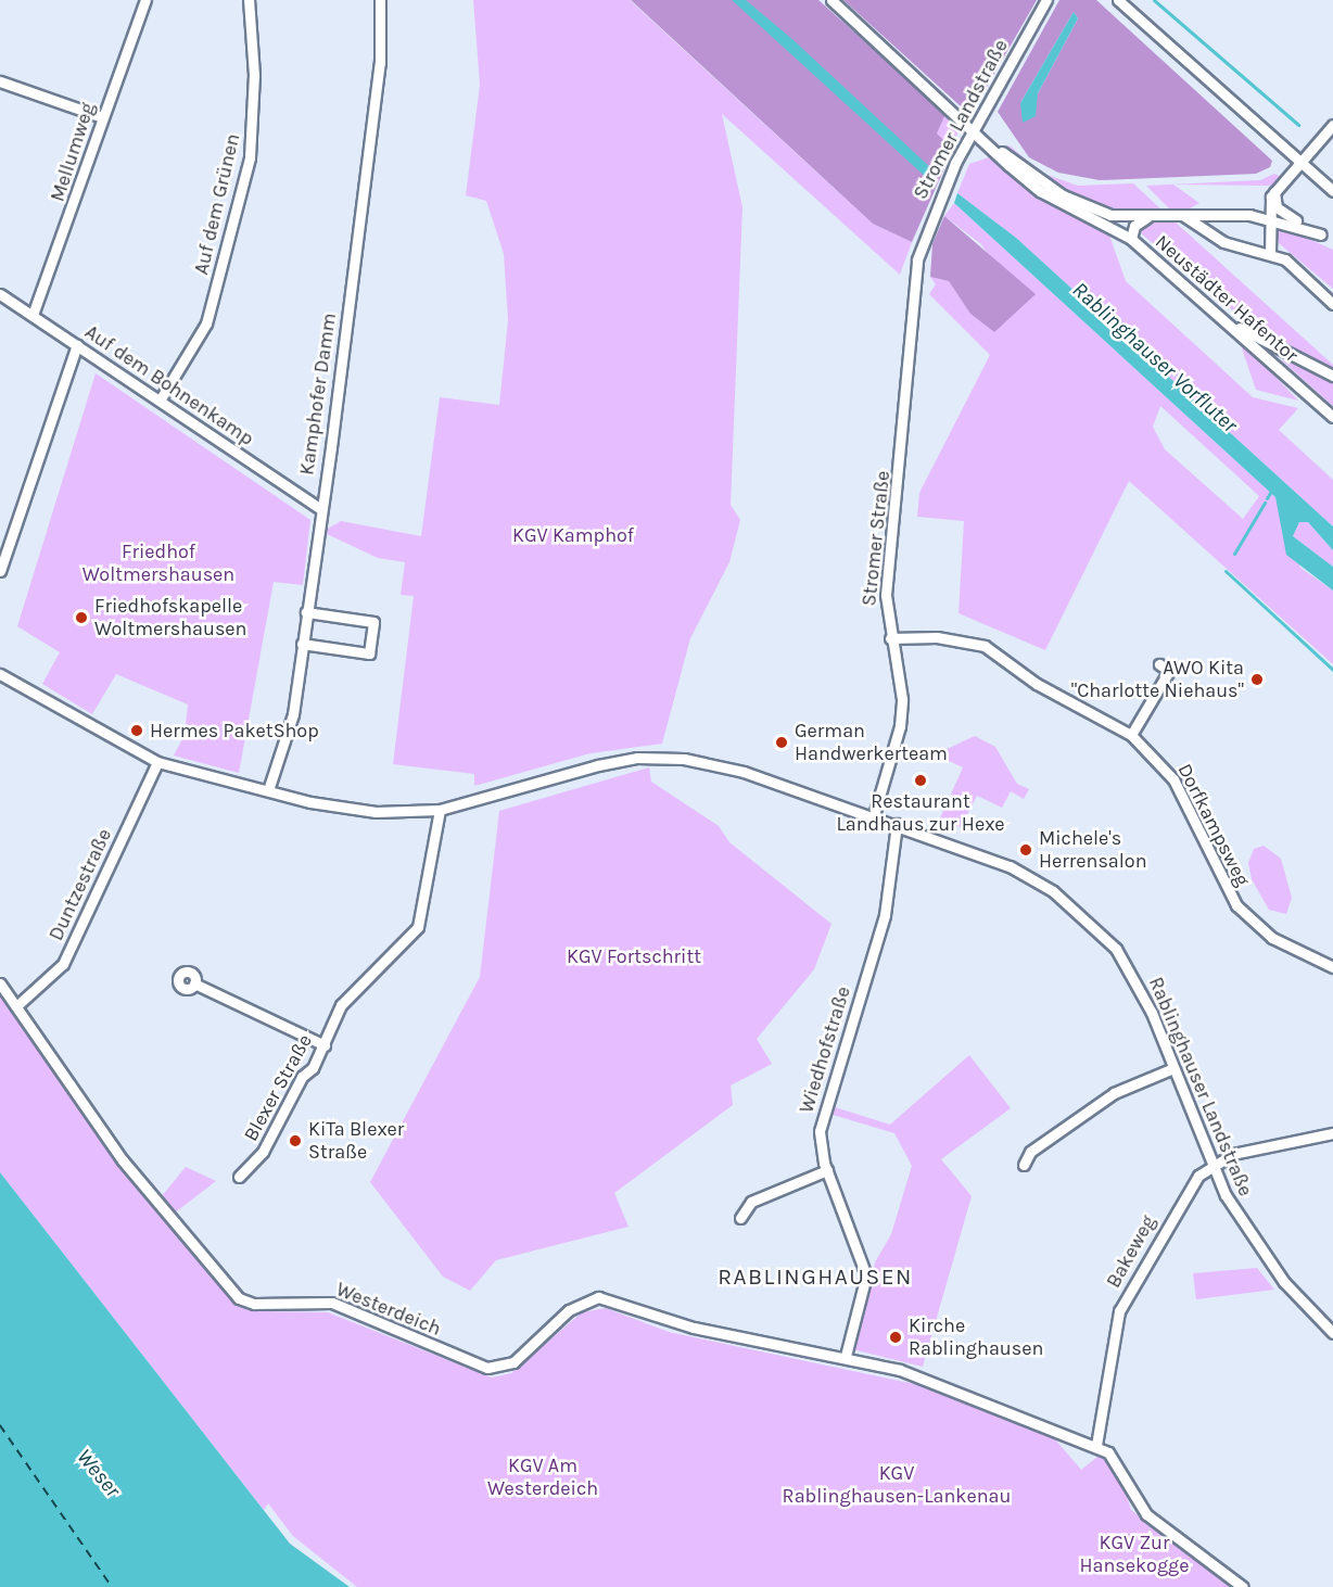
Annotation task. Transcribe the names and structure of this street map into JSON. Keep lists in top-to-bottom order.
{
  "streets": {
    "street": [
      "Stromer Landstraße",
      "Mellumweg",
      "Auf dem Grünen",
      "Neustädter Hafentor",
      "Auf dem Bohnenkamp",
      "Kamphofer Damm",
      "Stromer Straße",
      "Dorfkampsweg",
      "Duntzestraße",
      "Wiedhofstraße",
      "Rablinghauser Landstraße",
      "Blexer Straße",
      "Bakeweg",
      "Westerdeich"
    ]
  },
  "crossings": [
    ["Stromer Landstraße", "Neustädter Hafentor"],
    ["Stromer Landstraße", "Stromer Straße"],
    ["Mellumweg", "Auf dem Bohnenkamp"],
    ["Auf dem Grünen", "Auf dem Bohnenkamp"],
    ["Auf dem Bohnenkamp", "Kamphofer Damm"],
    ["Kamphofer Damm", "Rablinghauser Landstraße"],
    ["Stromer Straße", "Dorfkampsweg"],
    ["Stromer Straße", "Rablinghauser Landstraße"],
    ["Duntzestraße", "Rablinghauser Landstraße"],
    ["Duntzestraße", "Westerdeich"],
    ["Wiedhofstraße", "Rablinghauser Landstraße"],
    ["Wiedhofstraße", "Westerdeich"],
    ["Rablinghauser Landstraße", "Blexer Straße"],
    ["Rablinghauser Landstraße", "Bakeweg"],
    ["Bakeweg", "Westerdeich"]
  ],
  "districts": ["RABLINGHAUSEN"],
  "water": ["Rablinghauser Vorfluter", "Weser"],
  "parks": [
    "KGV Kamphof",
    "Friedhof Woltmershausen",
    "KGV Fortschritt",
    "KGV Am Westerdeich",
    "KGV Rablinghausen-Lankenau",
    "KGV Zur Hansekogge"
  ],
  "places": [
    "Friedhofskapelle Woltmershausen",
    "AWO Kita \"Charlotte Niehaus\"",
    "Hermes PaketShop",
    "German Handwerkerteam",
    "Restaurant Landhaus zur Hexe",
    "Michele's Herrensalon",
    "KiTa Blexer Straße",
    "Kirche Rablinghausen"
  ]
}
